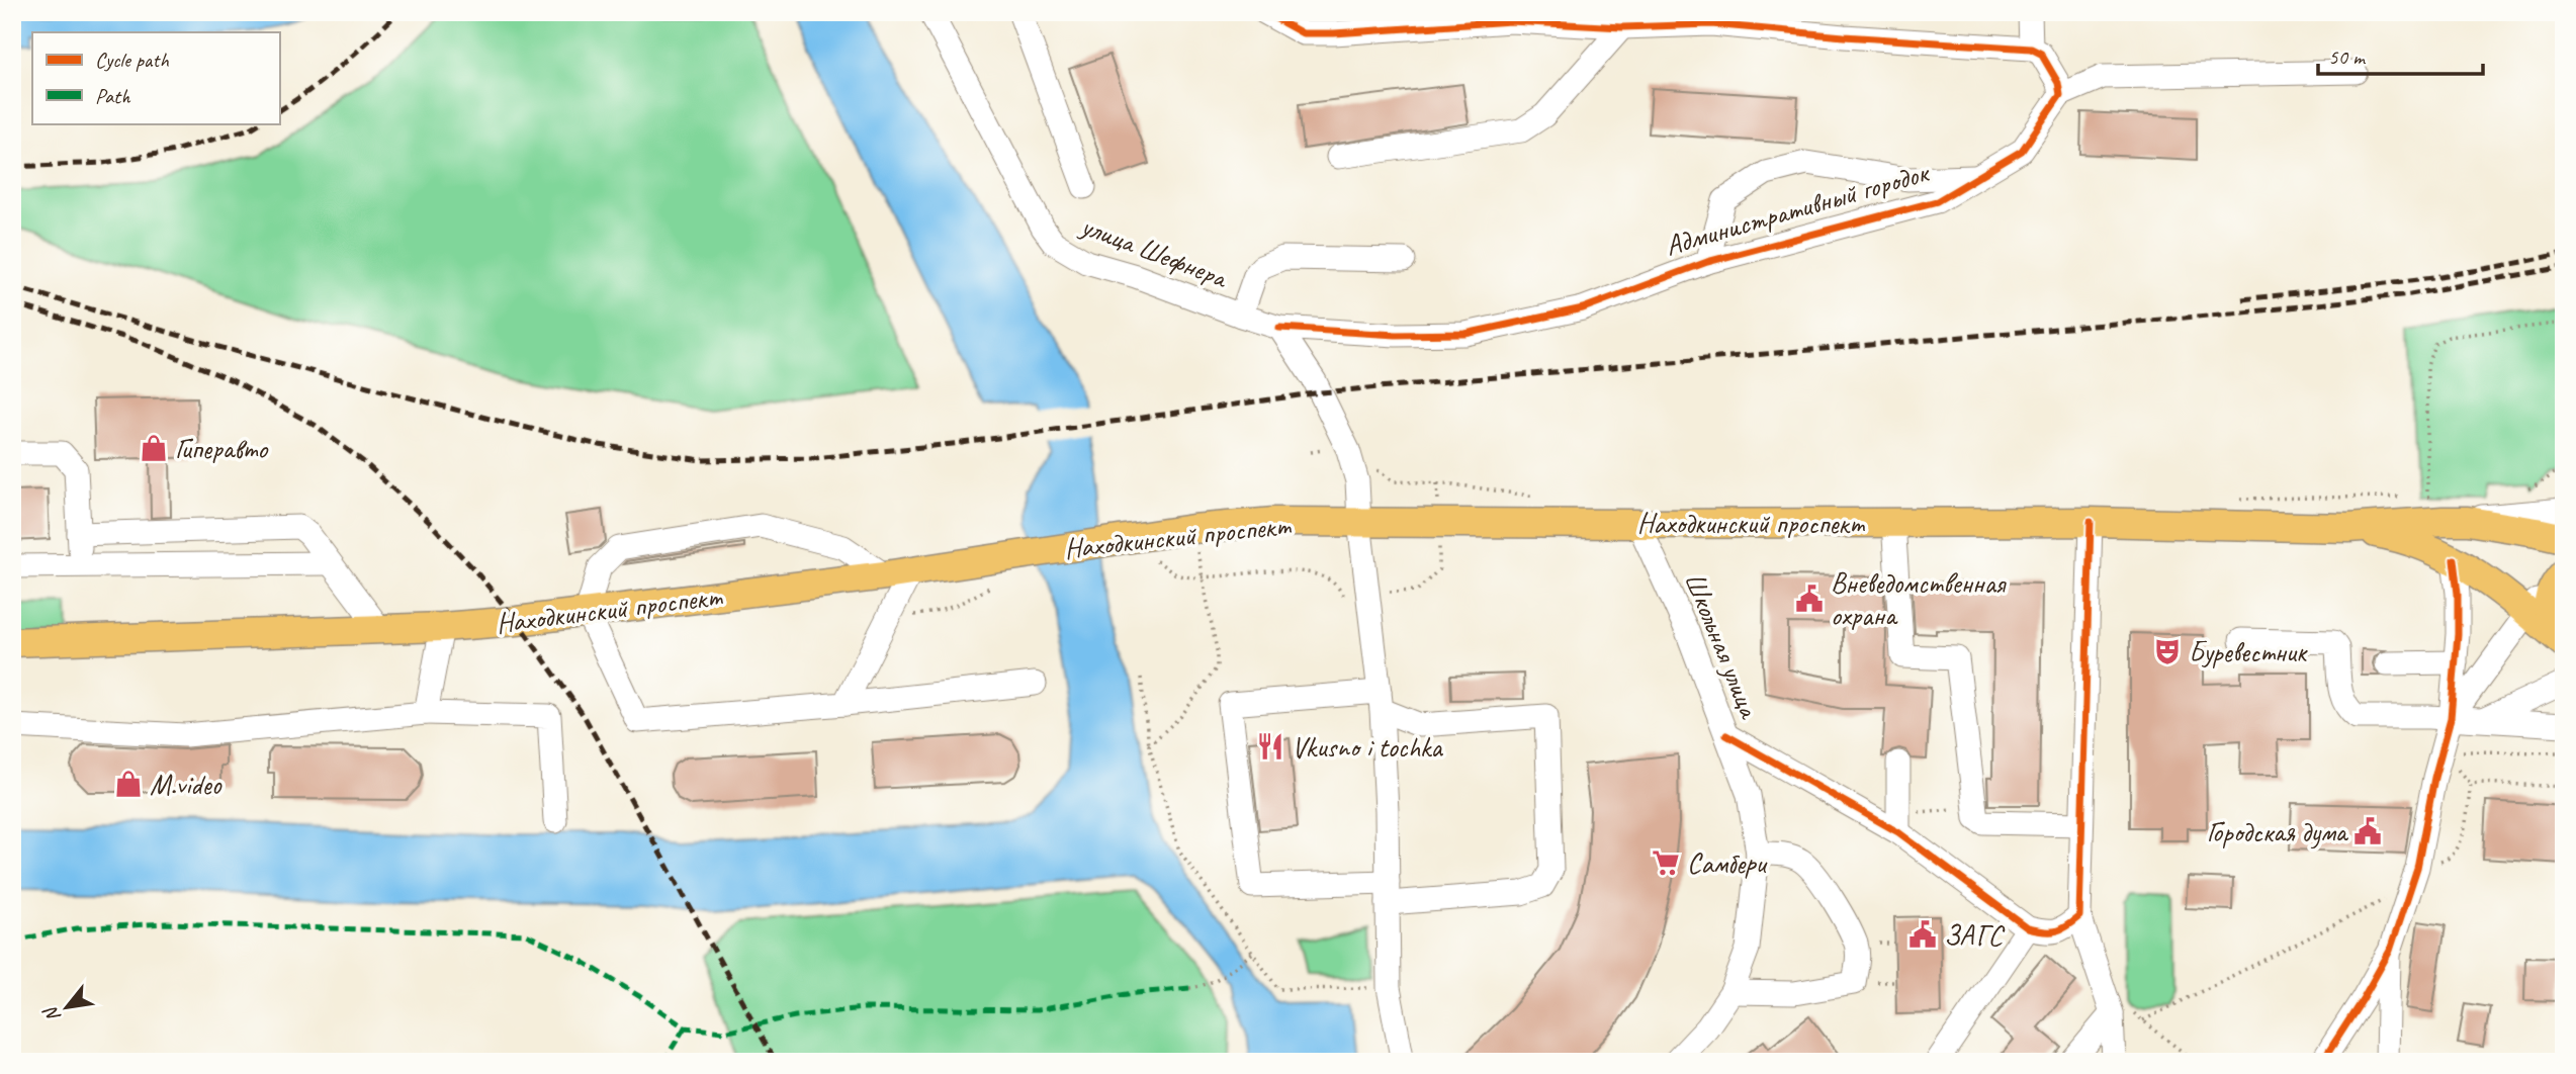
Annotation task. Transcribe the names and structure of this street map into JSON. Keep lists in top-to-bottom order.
{
  "streets": {
    "main road": ["Находкинский проспект"],
    "street": ["Административный городок", "улица Шефнера", "Школьная улица"]
  },
  "crossings": [
    ["Административный городок", "улица Шефнера"],
    ["Находкинский проспект", "Школьная улица"]
  ],
  "places": {
    "shop": ["Гиперавто", "M.video"],
    "public building": ["Вневедомственная охрана", "Городская дума", "ЗАГС"],
    "theatre": ["Буревестник"],
    "restaurant": ["Vkusno i tochka"],
    "supermarket": ["Самбери"]
  },
  "legend": ["Cycle path", "Path"],
  "scale_bar": "50 m",
  "north": "bottom left"
}
